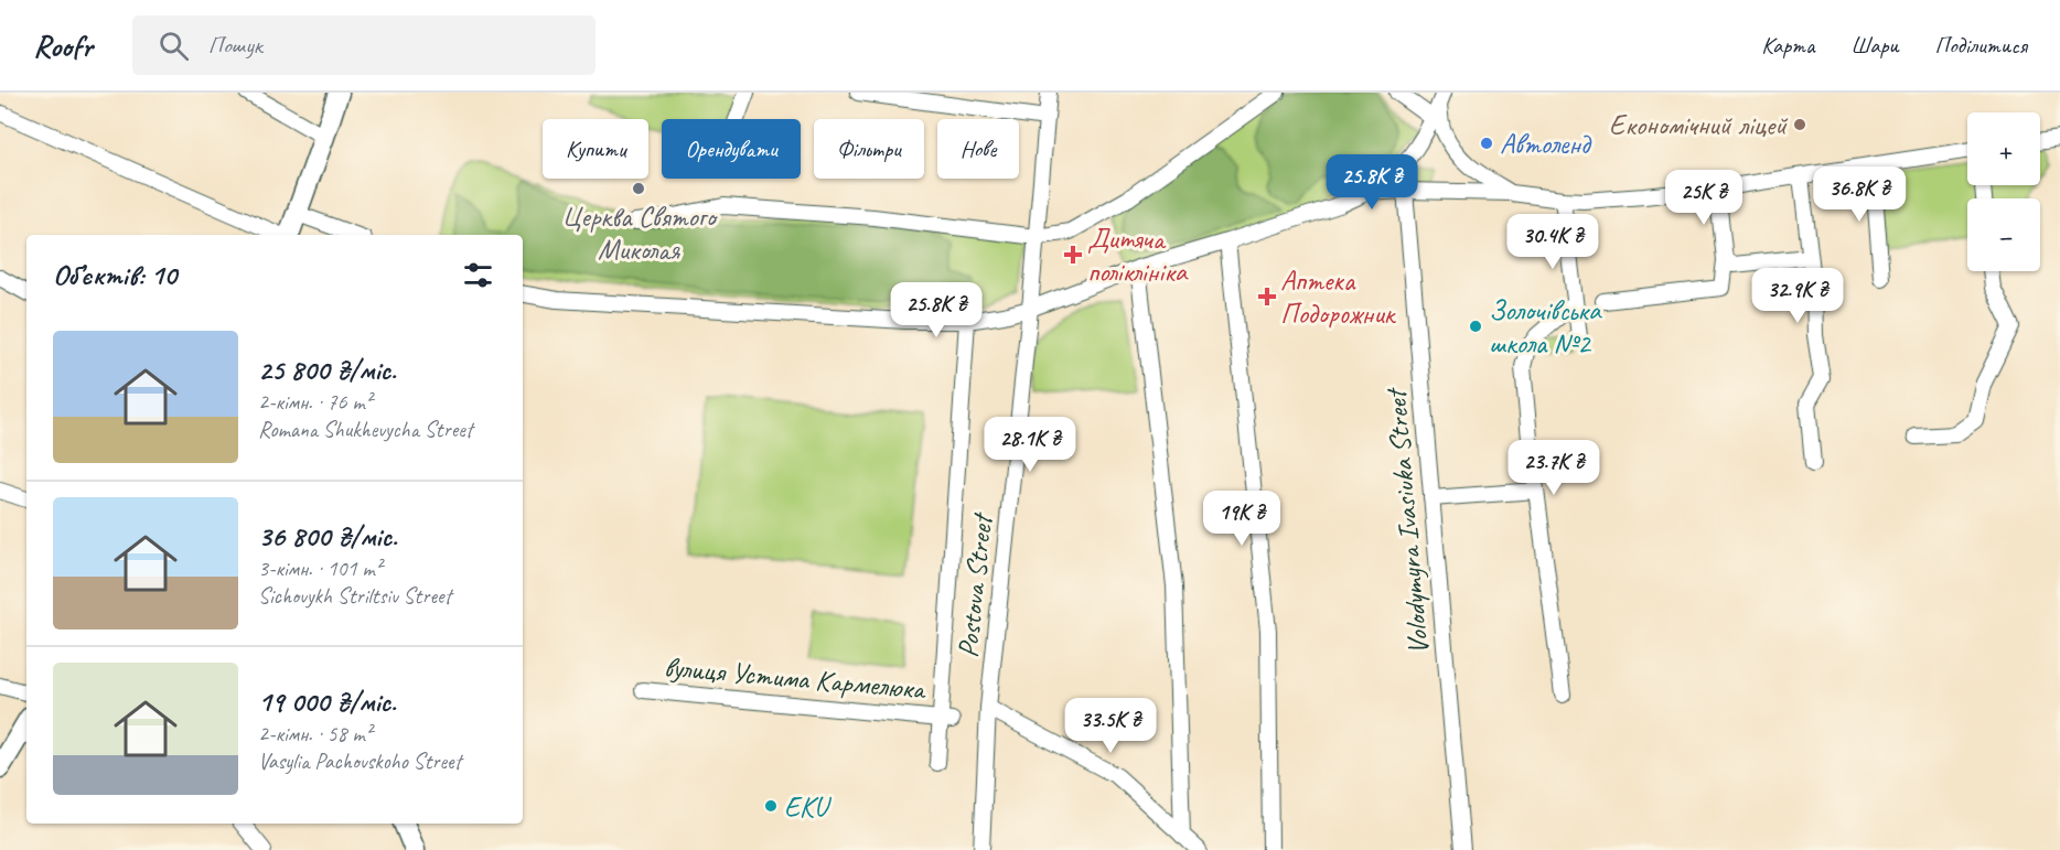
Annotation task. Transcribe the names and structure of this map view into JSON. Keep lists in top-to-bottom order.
{
  "streets": {
    "street": ["Volodymyra Ivasiuka Street", "Postova Street", "вулиця Устима Кармелюка"]
  },
  "places": {
    "other": [
      "Економічний ліцей",
      "Автоленд",
      "Церква Святого Миколая",
      "Золочівська школа №2",
      "EKU"
    ],
    "health": ["Дитяча поліклініка", "Аптека Подорожник"]
  },
  "page": {
    "header": "Roofr",
    "search": "Пошук",
    "nav": ["Карта", "Шари", "Поділитися"],
    "map_buttons": ["+", "−"],
    "chip": [
      "Купити",
      "Орендувати",
      "Фільтри",
      "Нове"
    ],
    "price": [
      "25.8K ₴",
      "36.8K ₴",
      "25K ₴",
      "30.4K ₴",
      "32.9K ₴",
      "25.8K ₴",
      "28.1K ₴",
      "23.7K ₴",
      "19K ₴",
      "33.5K ₴"
    ],
    "heading": "Об’єктів: 10",
    "list": [
      {
        "name": "25 800 ₴/міс.",
        "note": "2-кімн. · 76 m² · Romana Shukhevycha Street"
      },
      {
        "name": "36 800 ₴/міс.",
        "note": "3-кімн. · 101 m² · Sichovykh Striltsiv Street"
      },
      {
        "name": "19 000 ₴/міс.",
        "note": "2-кімн. · 58 m² · Vasylia Pachovskoho Street"
      }
    ]
  }
}
